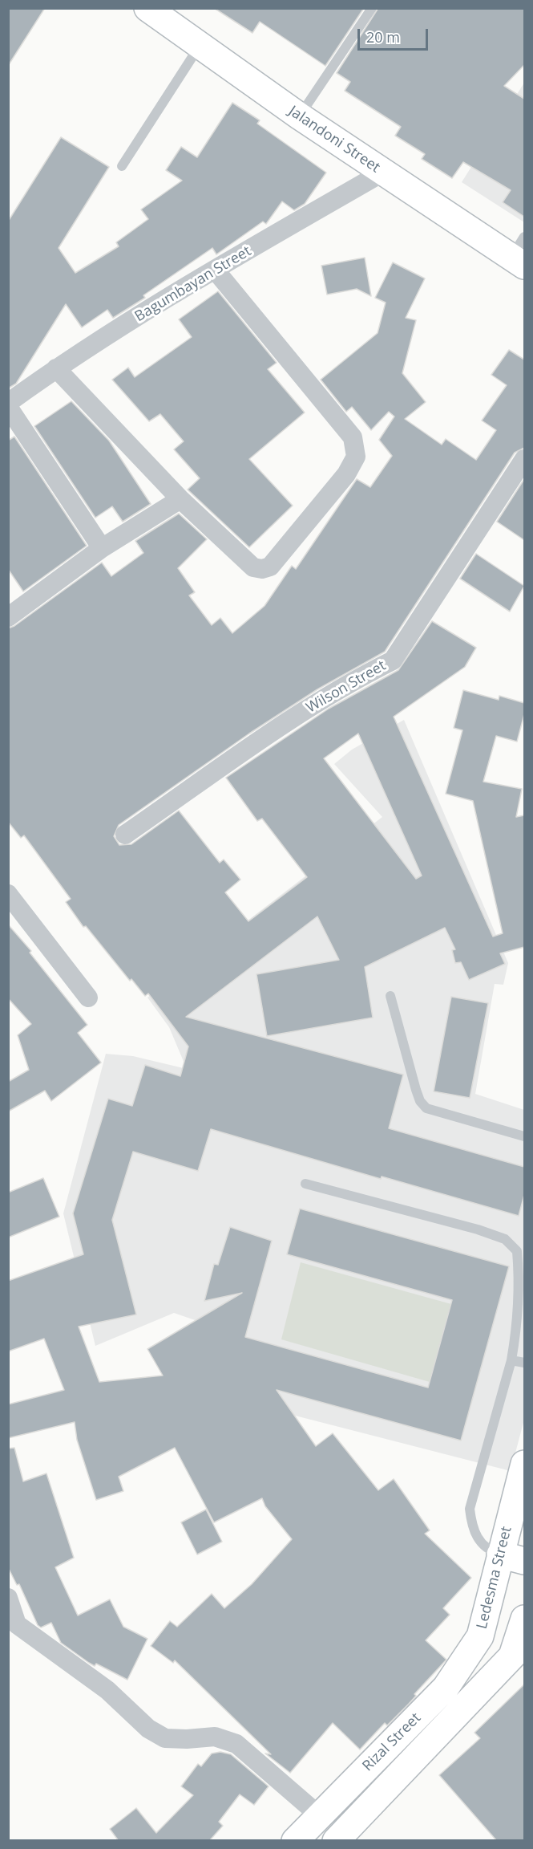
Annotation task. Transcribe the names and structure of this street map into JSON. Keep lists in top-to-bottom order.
{
  "streets": {
    "main road": ["Jalandoni Street", "Ledesma Street", "Rizal Street"],
    "street": ["Bagumbayan Street", "Wilson Street"]
  },
  "crossings": [
    ["Jalandoni Street", "Bagumbayan Street"],
    ["Ledesma Street", "Rizal Street"]
  ],
  "scale_bar": "20 m"
}
